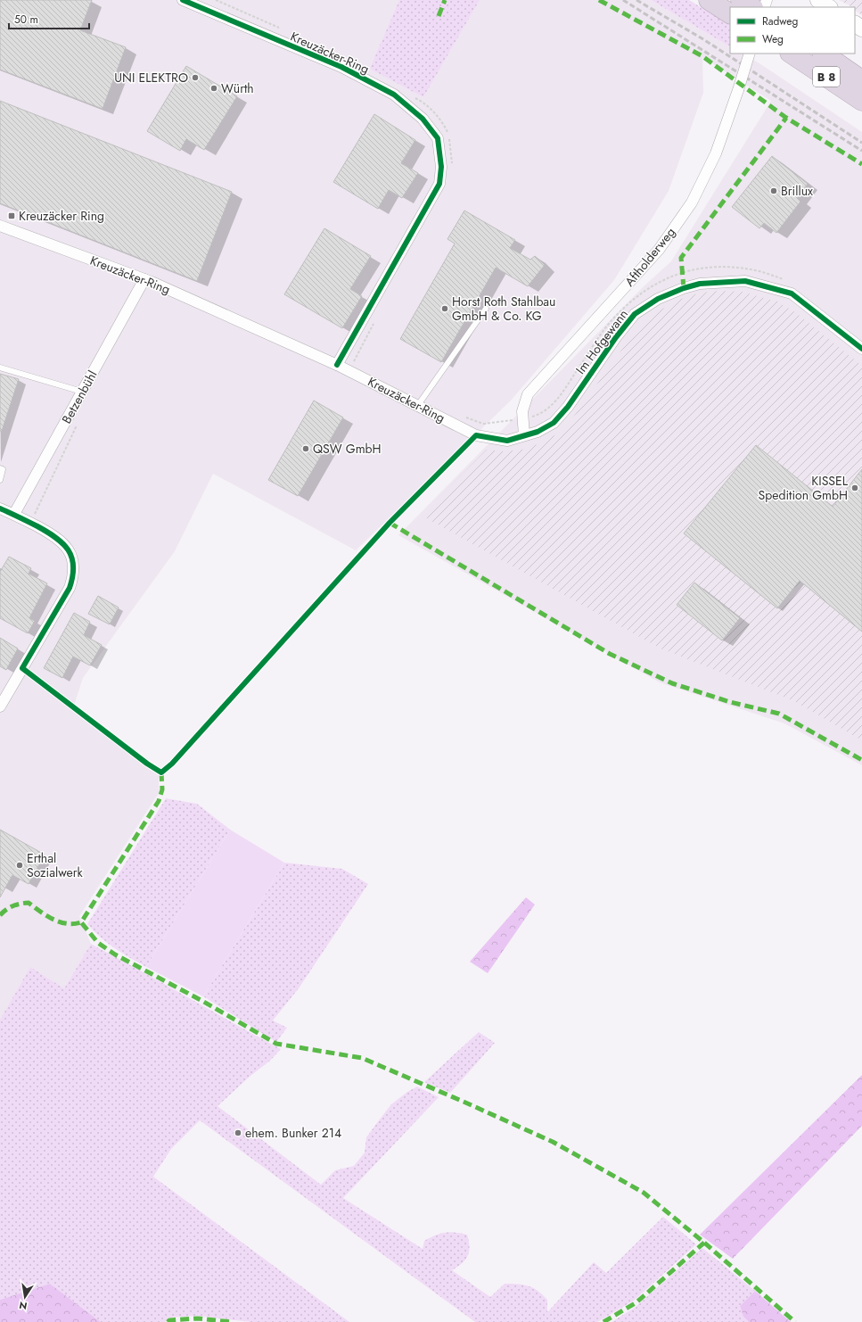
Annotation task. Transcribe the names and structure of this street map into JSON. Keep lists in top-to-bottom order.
{
  "streets": {
    "highway": ["B 8"],
    "street": [
      "Kreuzäcker-Ring",
      "Aftholderweg",
      "Im Hofgewann",
      "Betzenbühl"
    ]
  },
  "crossings": [
    ["Kreuzäcker-Ring", "Betzenbühl"],
    ["Aftholderweg", "Im Hofgewann"]
  ],
  "places": {
    "other": [
      "UNI ELEKTRO",
      "Würth",
      "Brillux",
      "Horst Roth Stahlbau GmbH & Co. KG",
      "QSW GmbH",
      "KISSEL Spedition GmbH",
      "Erthal Sozialwerk",
      "ehem. Bunker 214"
    ],
    "transit": ["Kreuzäcker Ring"]
  },
  "legend": ["Radweg", "Weg"],
  "scale_bar": "50 m",
  "north": "bottom"
}
